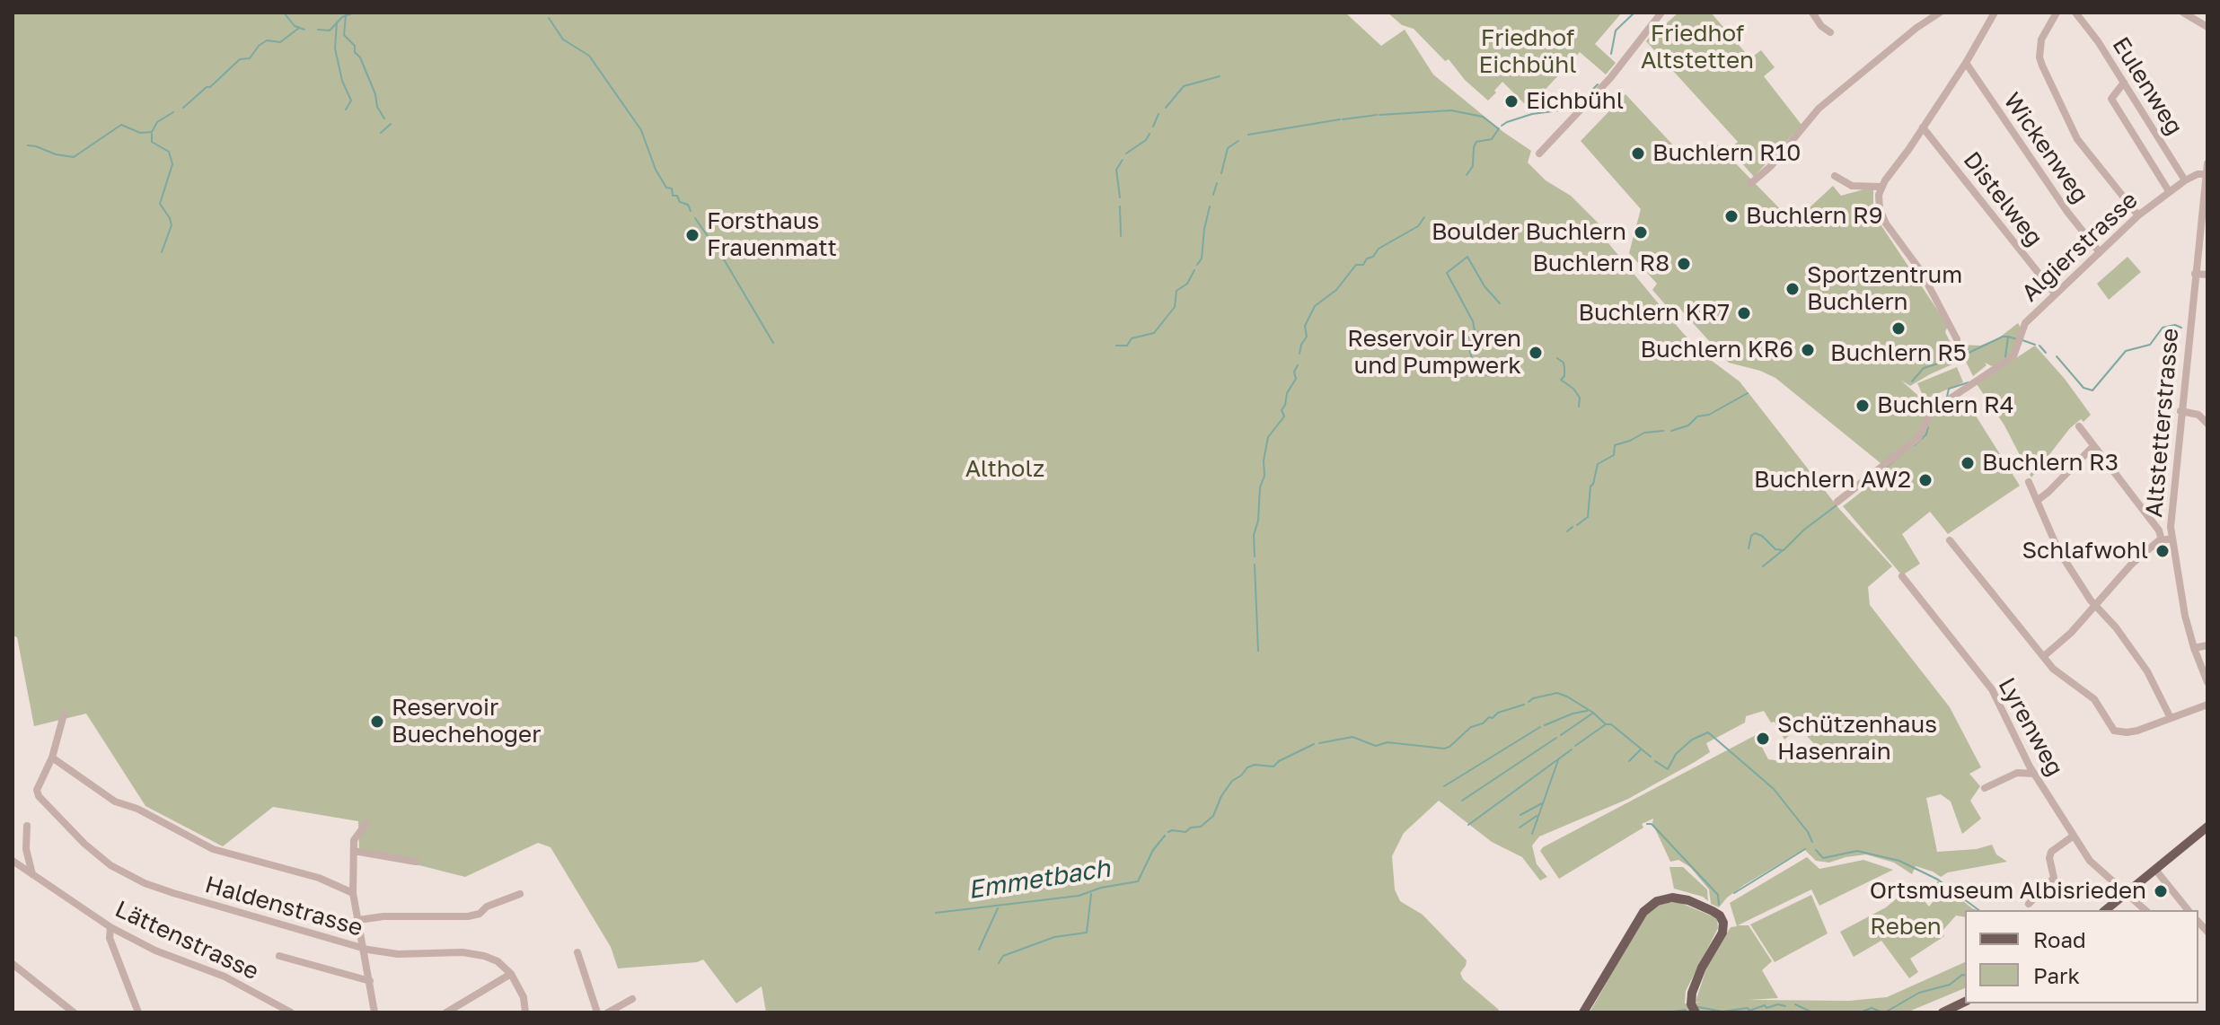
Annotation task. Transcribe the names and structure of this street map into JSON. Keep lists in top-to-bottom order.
{
  "streets": {
    "street": [
      "Eulenweg",
      "Wickenweg",
      "Distelweg",
      "Algierstrasse",
      "Altstetterstrasse",
      "Lyrenweg",
      "Haldenstrasse",
      "Lättenstrasse"
    ]
  },
  "crossings": [
    ["Eulenweg", "Algierstrasse"],
    ["Wickenweg", "Algierstrasse"],
    ["Distelweg", "Algierstrasse"],
    ["Algierstrasse", "Altstetterstrasse"]
  ],
  "water": ["Emmetbach"],
  "parks": [
    "Friedhof Altstetten",
    "Friedhof Eichbühl",
    "Altholz",
    "Reben"
  ],
  "places": [
    "Eichbühl",
    "Buchlern R10",
    "Buchlern R9",
    "Boulder Buchlern",
    "Forsthaus Frauenmatt",
    "Buchlern R8",
    "Sportzentrum Buchlern",
    "Buchlern KR7",
    "Buchlern R5",
    "Buchlern KR6",
    "Reservoir Lyren und Pumpwerk",
    "Buchlern R4",
    "Buchlern R3",
    "Buchlern AW2",
    "Schlafwohl",
    "Reservoir Buechehoger",
    "Schützenhaus Hasenrain",
    "Ortsmuseum Albisrieden"
  ],
  "legend": ["Road", "Park"]
}
